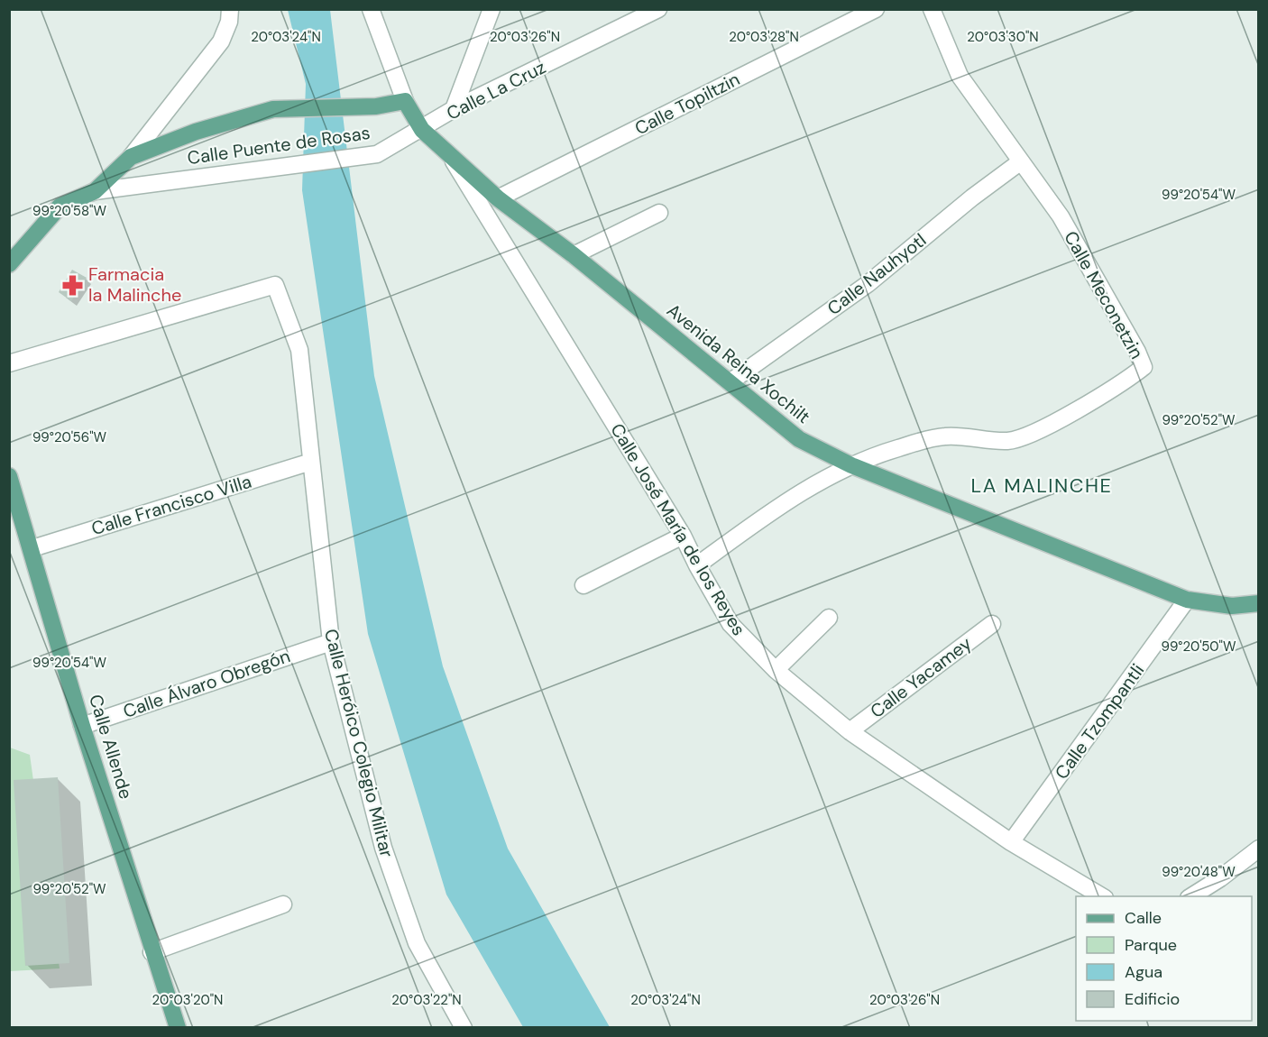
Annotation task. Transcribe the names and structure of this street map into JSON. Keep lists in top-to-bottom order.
{
  "streets": {
    "main road": ["Calle Puente de Rosas", "Avenida Reina Xochilt", "Calle Allende"],
    "street": [
      "Calle La Cruz",
      "Calle Topiltzin",
      "Calle Nauhyotl",
      "Calle Meconetzin",
      "Calle Francisco Villa",
      "Calle José María de los Reyes",
      "Calle Yacamey",
      "Calle Álvaro Obregón",
      "Calle Tzompantli",
      "Calle Heróico Colegio Militar"
    ]
  },
  "crossings": [
    ["Calle La Cruz", "Calle Puente de Rosas"],
    ["Calle La Cruz", "Avenida Reina Xochilt"],
    ["Calle Topiltzin", "Avenida Reina Xochilt"],
    ["Calle Puente de Rosas", "Avenida Reina Xochilt"],
    ["Calle Nauhyotl", "Calle Meconetzin"],
    ["Calle Nauhyotl", "Avenida Reina Xochilt"],
    ["Calle Meconetzin", "Avenida Reina Xochilt"],
    ["Avenida Reina Xochilt", "Calle José María de los Reyes"],
    ["Avenida Reina Xochilt", "Calle Tzompantli"],
    ["Calle Francisco Villa", "Calle Heróico Colegio Militar"],
    ["Calle Francisco Villa", "Calle Allende"],
    ["Calle José María de los Reyes", "Calle Yacamey"],
    ["Calle José María de los Reyes", "Calle Tzompantli"],
    ["Calle Álvaro Obregón", "Calle Heróico Colegio Militar"],
    ["Calle Álvaro Obregón", "Calle Allende"]
  ],
  "districts": ["LA MALINCHE"],
  "places": {
    "pharmacy": ["Farmacia la Malinche"]
  },
  "legend": [
    "Calle",
    "Parque",
    "Agua",
    "Edificio"
  ],
  "coordinates": [
    "20°03'28\"N",
    "20°03'30\"N",
    "20°03'24\"N",
    "20°03'26\"N",
    "99°20'54\"W",
    "99°20'58\"W",
    "99°20'52\"W",
    "99°20'56\"W",
    "99°20'50\"W",
    "99°20'48\"W",
    "20°03'20\"N",
    "20°03'22\"N"
  ]
}
